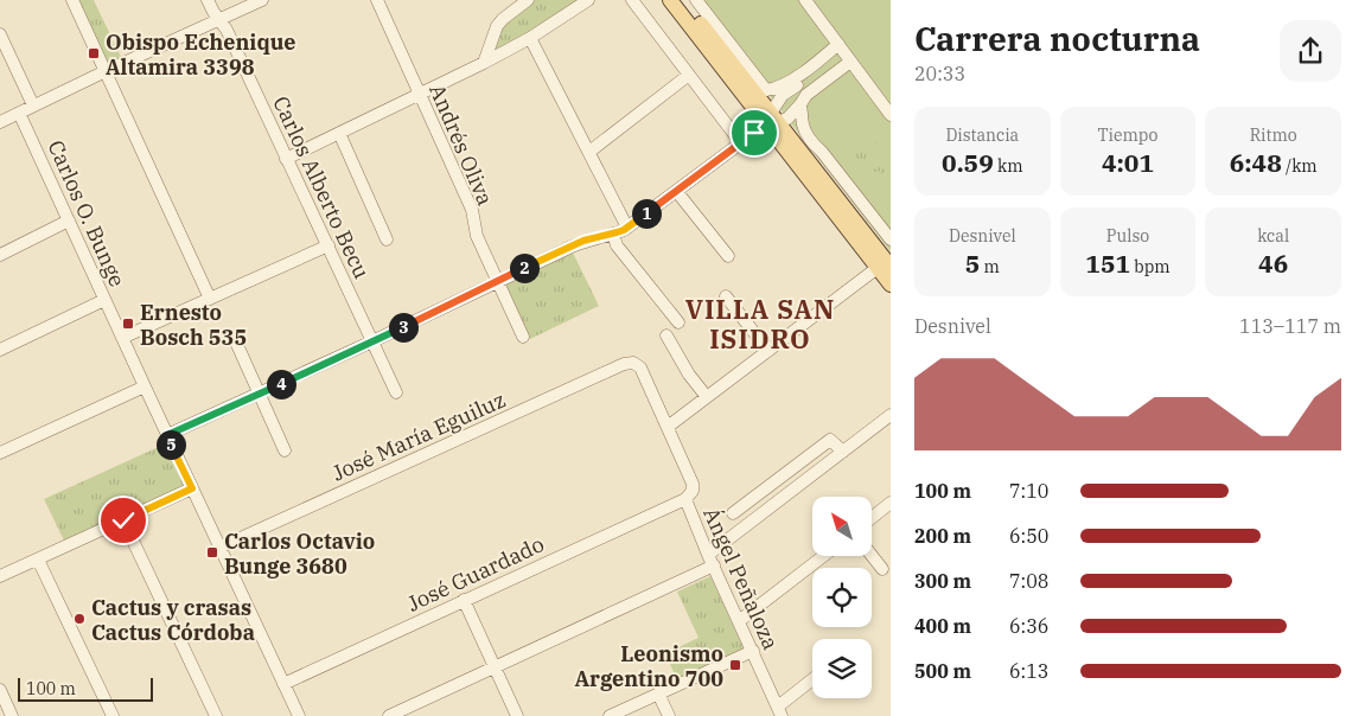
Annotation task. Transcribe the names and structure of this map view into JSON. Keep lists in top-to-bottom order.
{
  "streets": {
    "street": [
      "Andrés Oliva",
      "Carlos Alberto Becu",
      "Carlos O. Bunge",
      "José María Eguiluz",
      "José Guardado",
      "Ángel Peñaloza"
    ]
  },
  "crossings": [
    ["Carlos O. Bunge", "José María Eguiluz"],
    ["Carlos O. Bunge", "José Guardado"],
    ["José María Eguiluz", "Ángel Peñaloza"],
    ["José Guardado", "Ángel Peñaloza"]
  ],
  "districts": ["VILLA SAN ISIDRO"],
  "places": {
    "transit": [
      "Obispo Echenique Altamira 3398",
      "Ernesto Bosch 535",
      "Carlos Octavio Bunge 3680",
      "Leonismo Argentino 700"
    ],
    "other": ["Cactus y crasas Cactus Córdoba"]
  },
  "scale_bar": "100 m",
  "north": "top left",
  "page": {
    "heading": ["Carrera nocturna", "20:33"],
    "stats": [
      ["Distancia", "0.59 km"],
      ["Tiempo", "4:01"],
      ["Ritmo", "6:48 /km"],
      ["Desnivel", "5 m"],
      ["Pulso", "151 bpm"],
      ["kcal", "46"]
    ],
    "pins": [
      "1",
      "2",
      "3",
      "4",
      "5"
    ],
    "chart": ["Desnivel", "113–117 m"],
    "list": [
      {
        "name": "100 m",
        "note": "7:10"
      },
      {
        "name": "200 m",
        "note": "6:50"
      },
      {
        "name": "300 m",
        "note": "7:08"
      },
      {
        "name": "400 m",
        "note": "6:36"
      },
      {
        "name": "500 m",
        "note": "6:13"
      }
    ],
    "scale": "100 m"
  }
}
